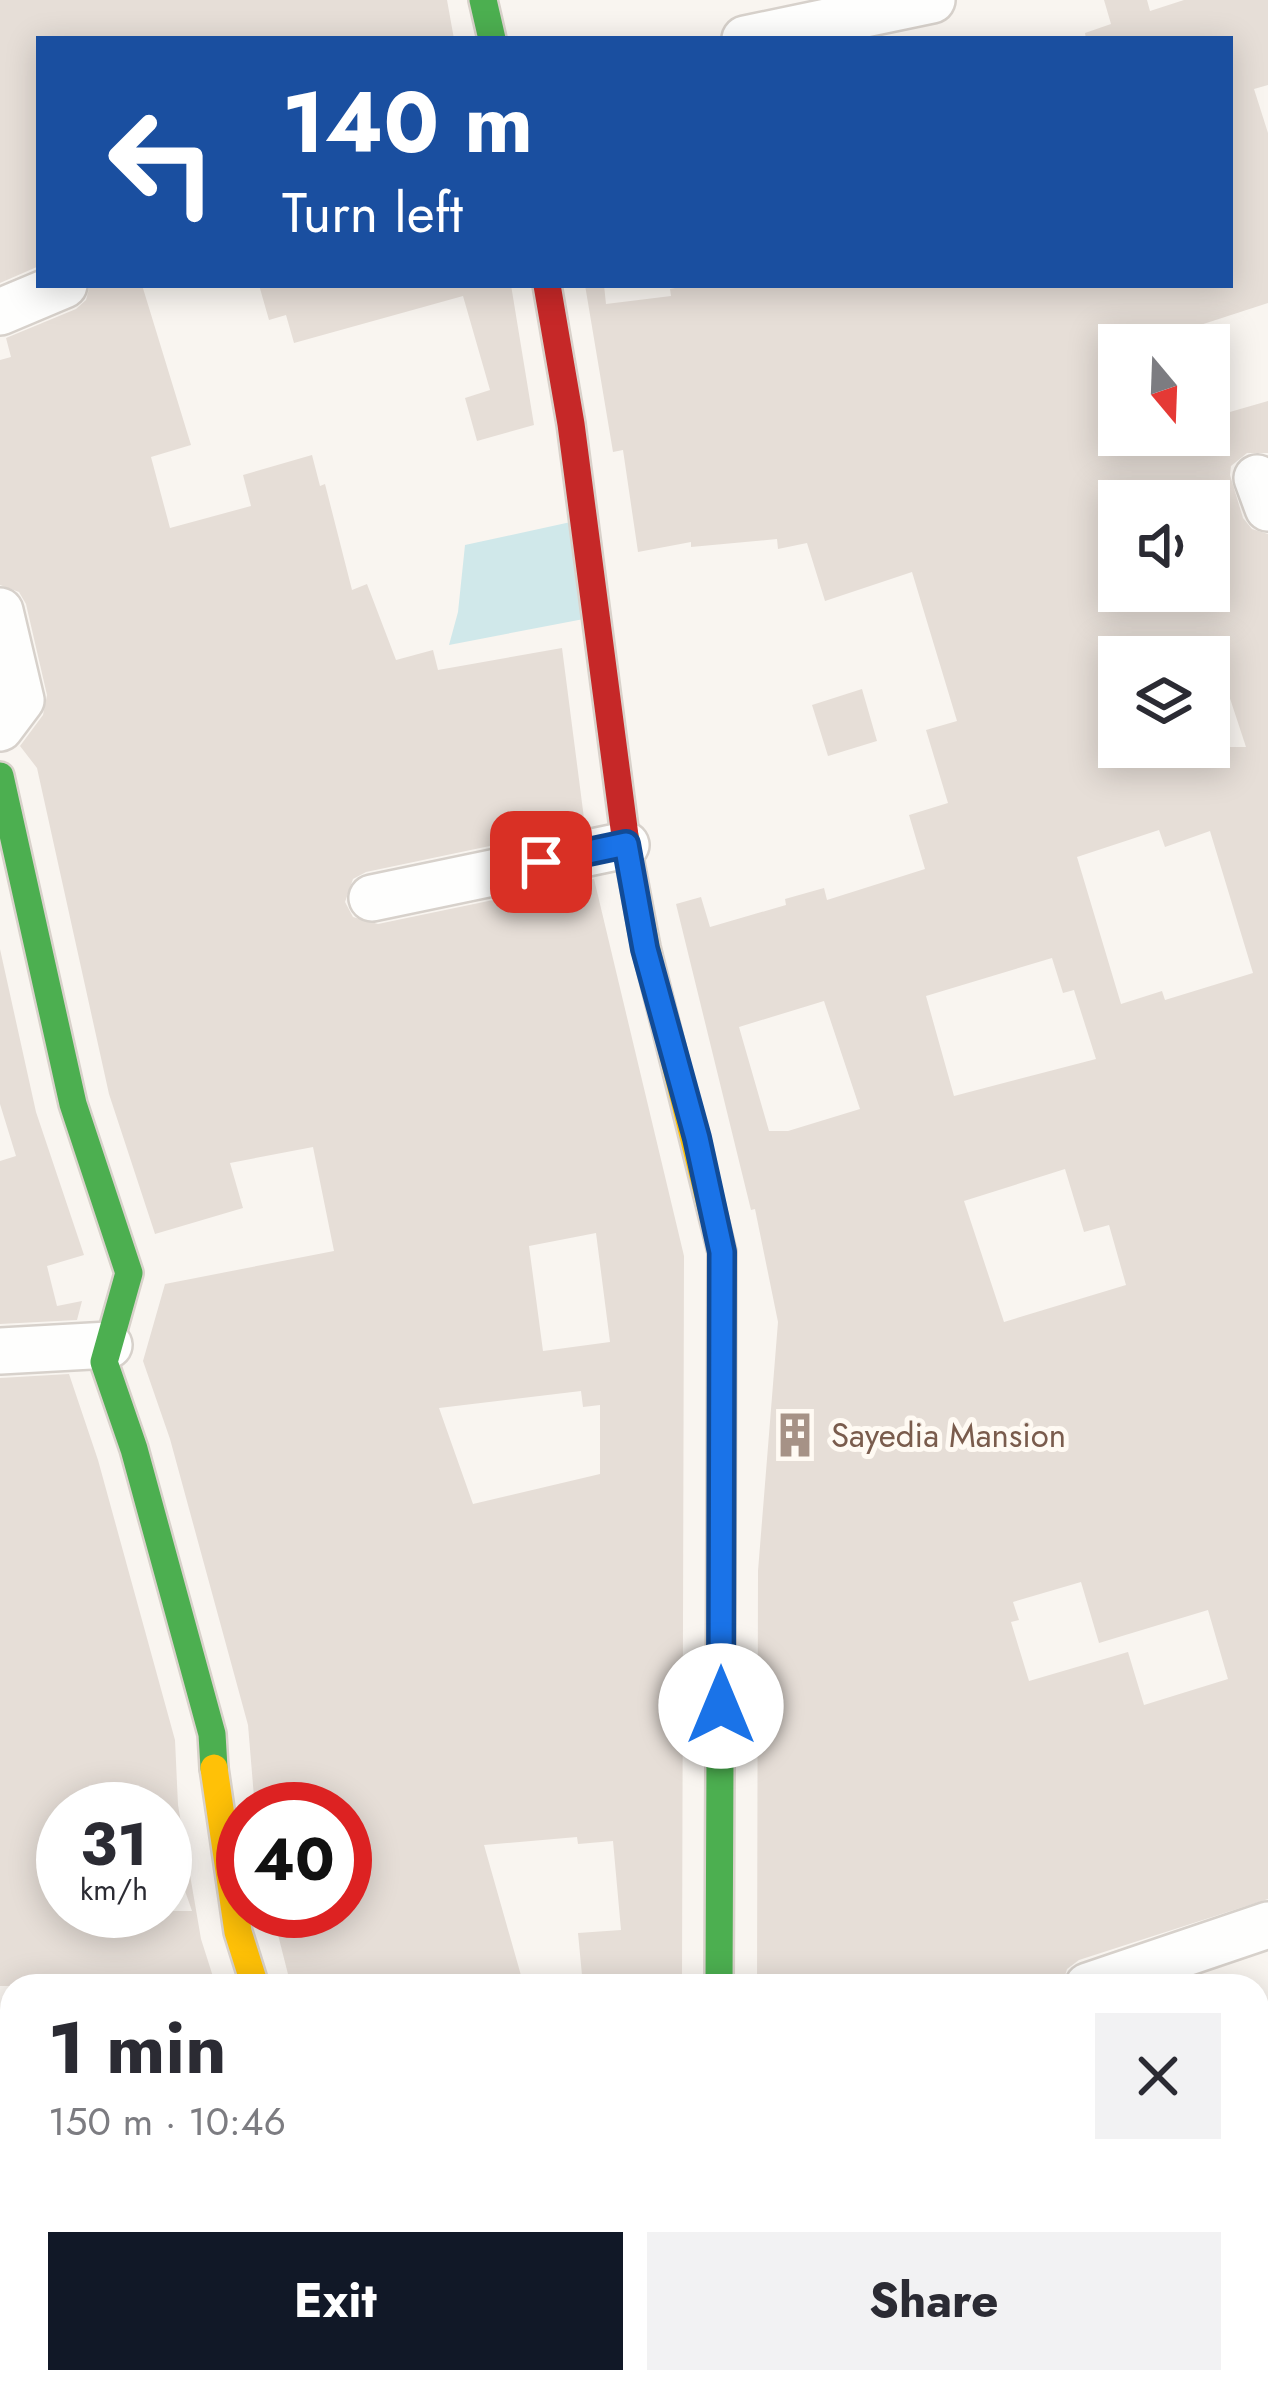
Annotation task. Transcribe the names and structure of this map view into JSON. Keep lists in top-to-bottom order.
{
  "places": {
    "building": ["Sayedia Mansion"]
  },
  "north": "bottom",
  "page": {
    "turn": ["140 m", "Turn left"],
    "speed": "31 km/h",
    "limit": "40",
    "heading": ["1 min", "150 m · 10:46"],
    "buttons": ["Exit", "Share"]
  }
}
